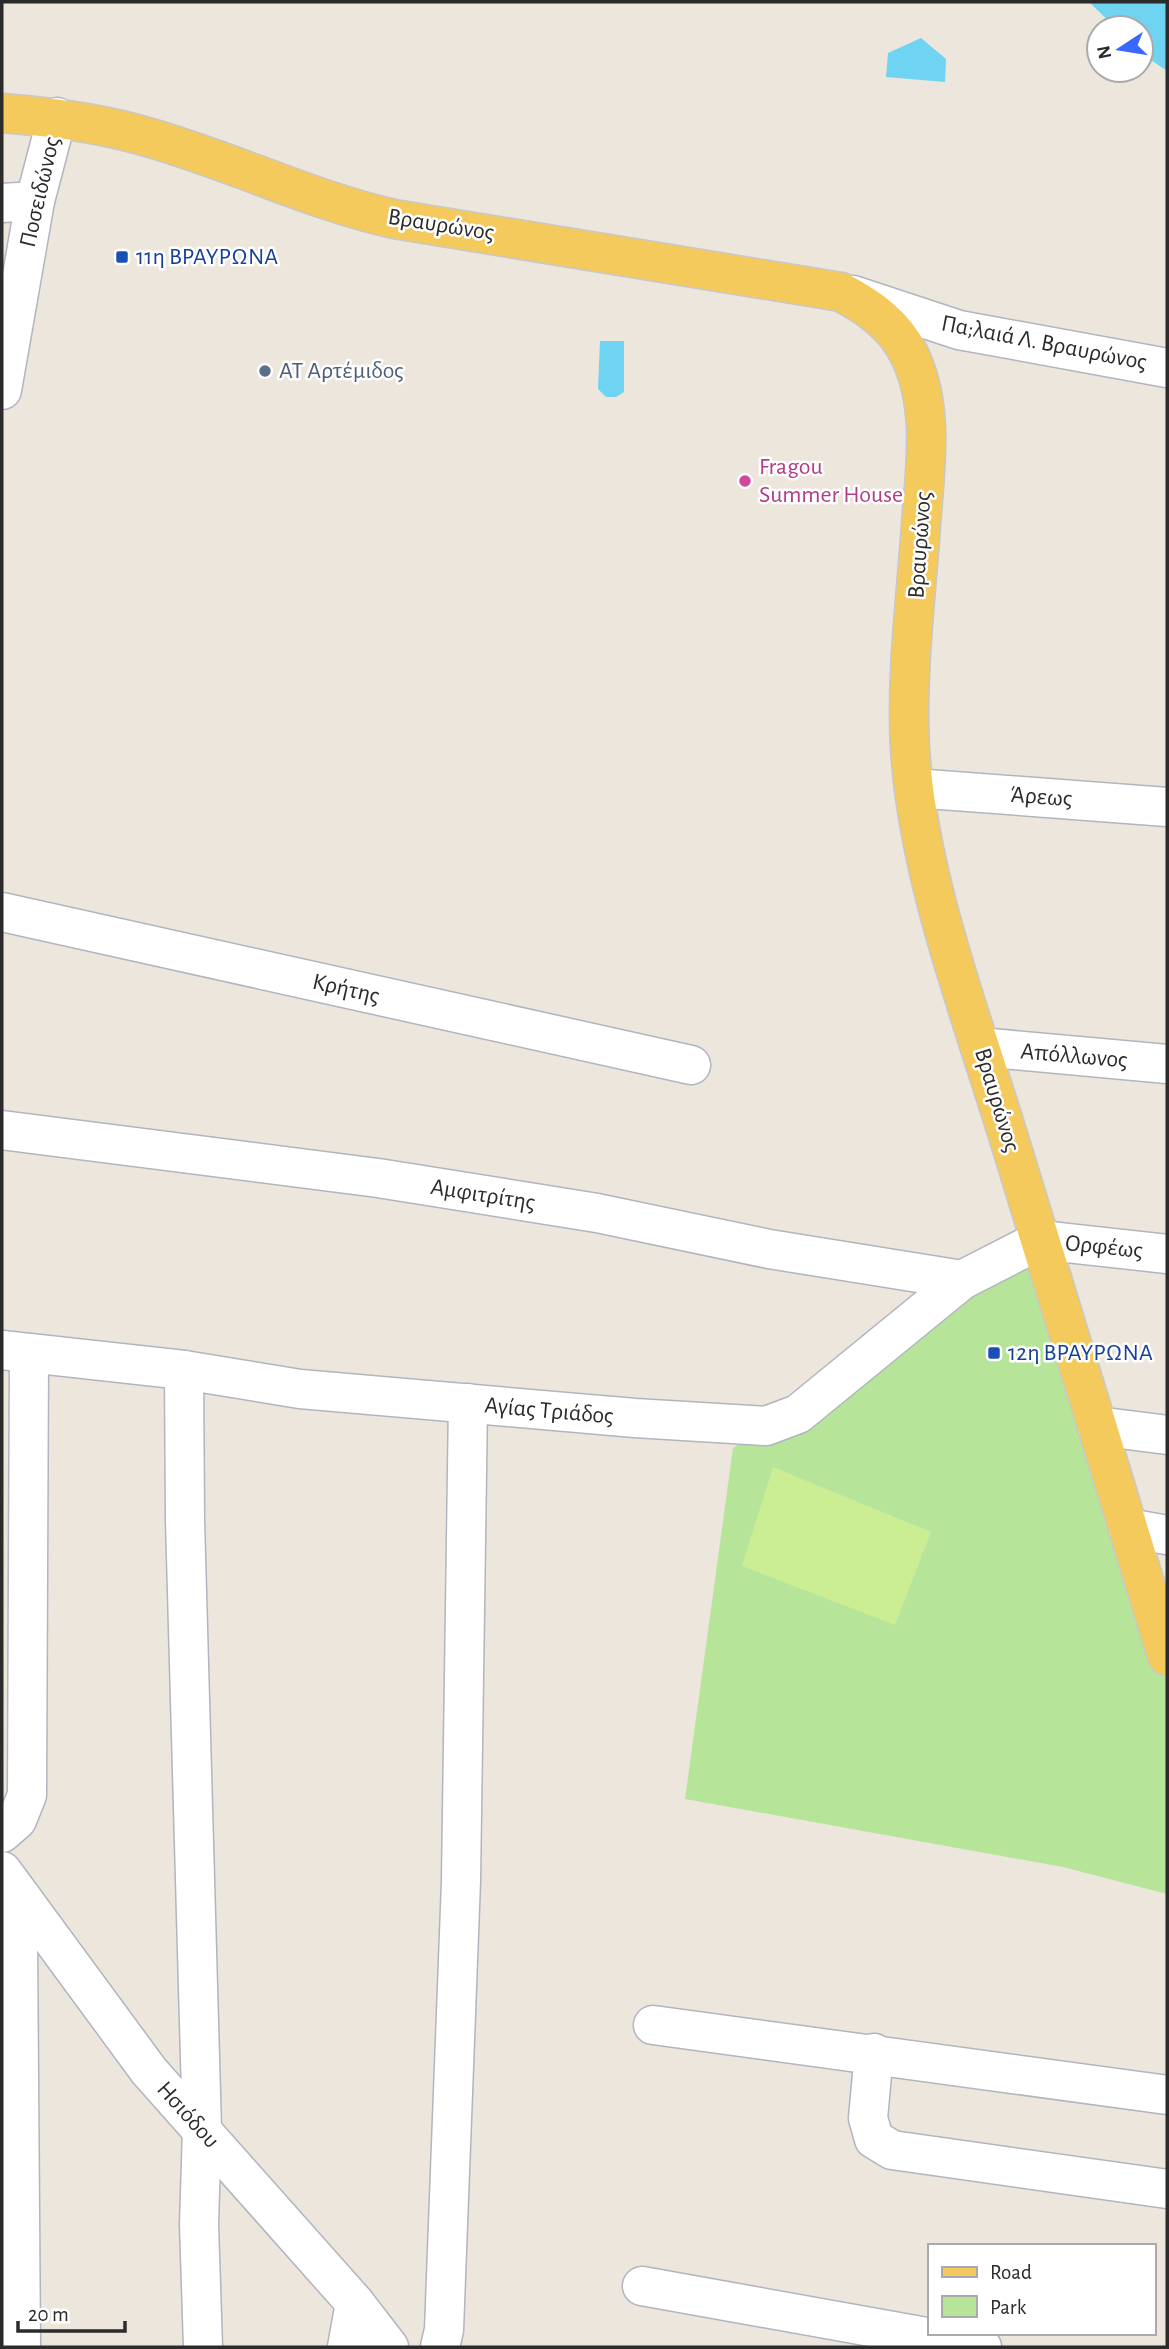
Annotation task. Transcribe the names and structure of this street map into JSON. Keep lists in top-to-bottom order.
{
  "streets": {
    "main road": ["Βραυρώνος"],
    "street": [
      "Ποσειδώνος",
      "Πα;λαιά Λ. Βραυρώνος",
      "Άρεως",
      "Κρήτης",
      "Απόλλωνος",
      "Αμφιτρίτης",
      "Ορφέως",
      "Αγίας Τριάδος",
      "Ησιόδου"
    ]
  },
  "crossings": [
    ["Ποσειδώνος", "Βραυρώνος"],
    ["Βραυρώνος", "Πα;λαιά Λ. Βραυρώνος"],
    ["Βραυρώνος", "Άρεως"],
    ["Βραυρώνος", "Απόλλωνος"],
    ["Βραυρώνος", "Ορφέως"],
    ["Βραυρώνος", "Αγίας Τριάδος"],
    ["Αμφιτρίτης", "Αγίας Τριάδος"],
    ["Ορφέως", "Αγίας Τριάδος"]
  ],
  "places": {
    "transit": ["11η ΒΡΑΥΡΩΝΑ", "12η ΒΡΑΥΡΩΝΑ"],
    "other": ["ΑΤ Αρτέμιδος", "Fragou Summer House"]
  },
  "legend": ["Road", "Park"],
  "scale_bar": "20 m",
  "north": "left"
}
